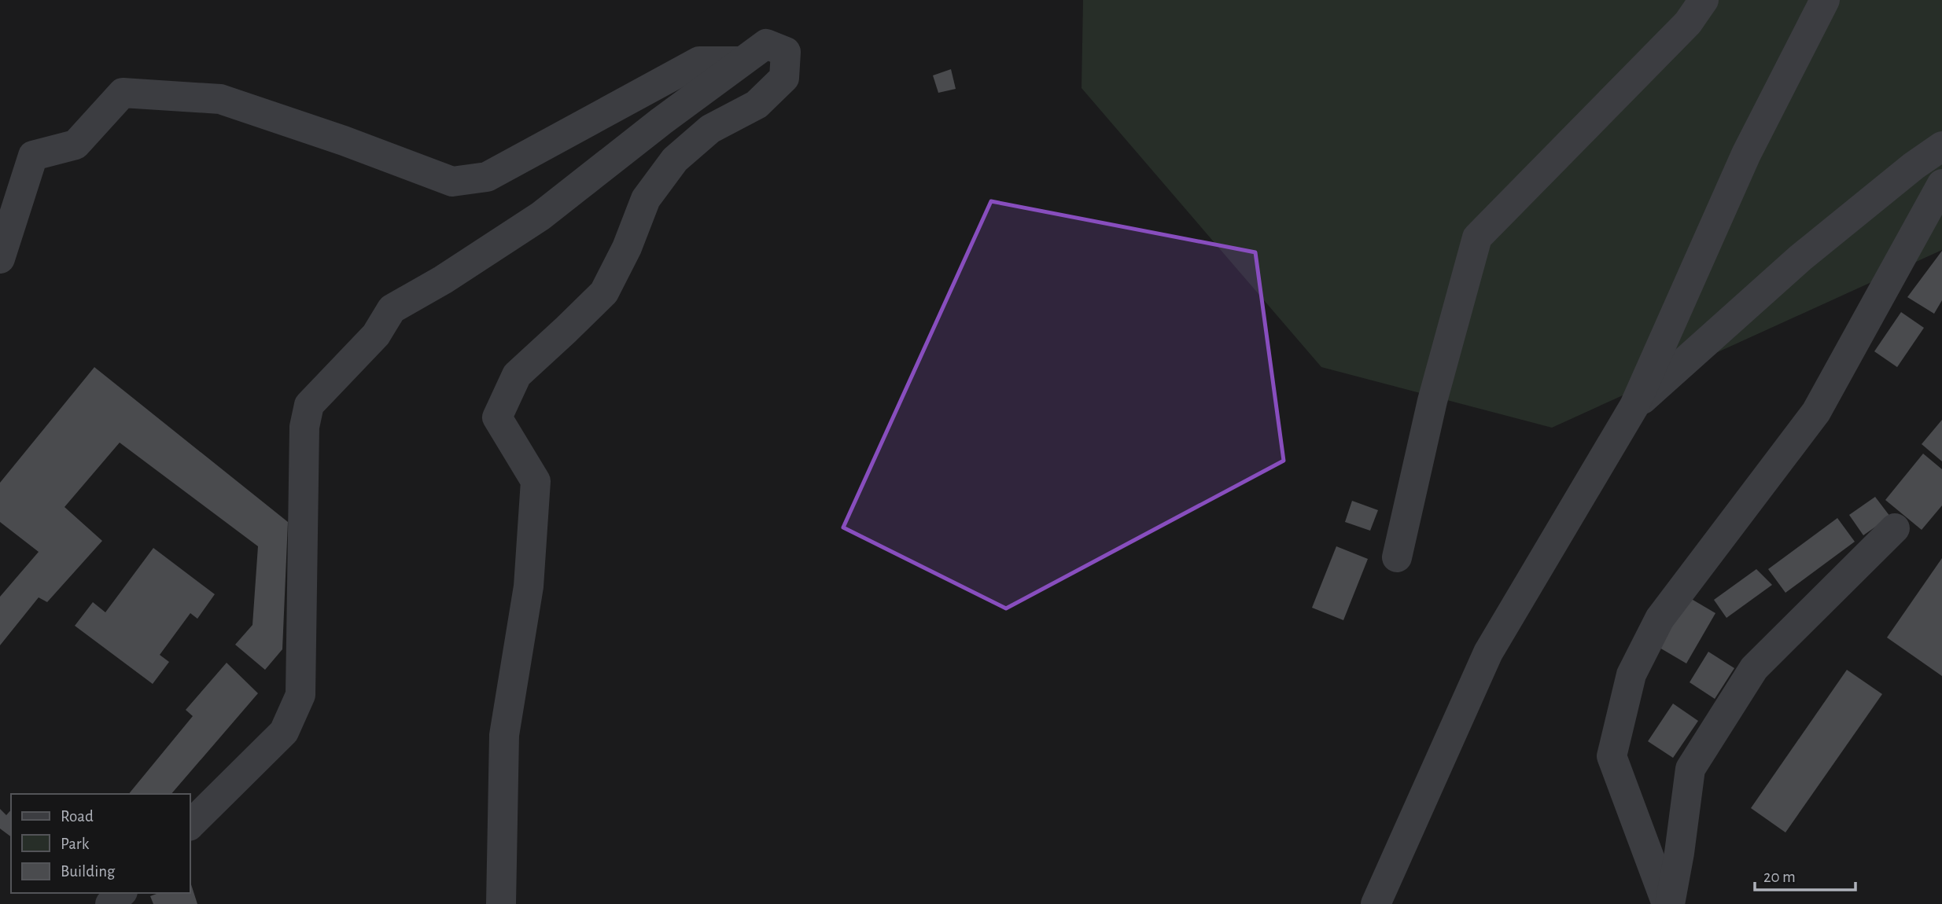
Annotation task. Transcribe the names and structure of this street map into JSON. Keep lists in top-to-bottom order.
{
  "legend": ["Road", "Park", "Building"],
  "scale_bar": "20 m"
}
